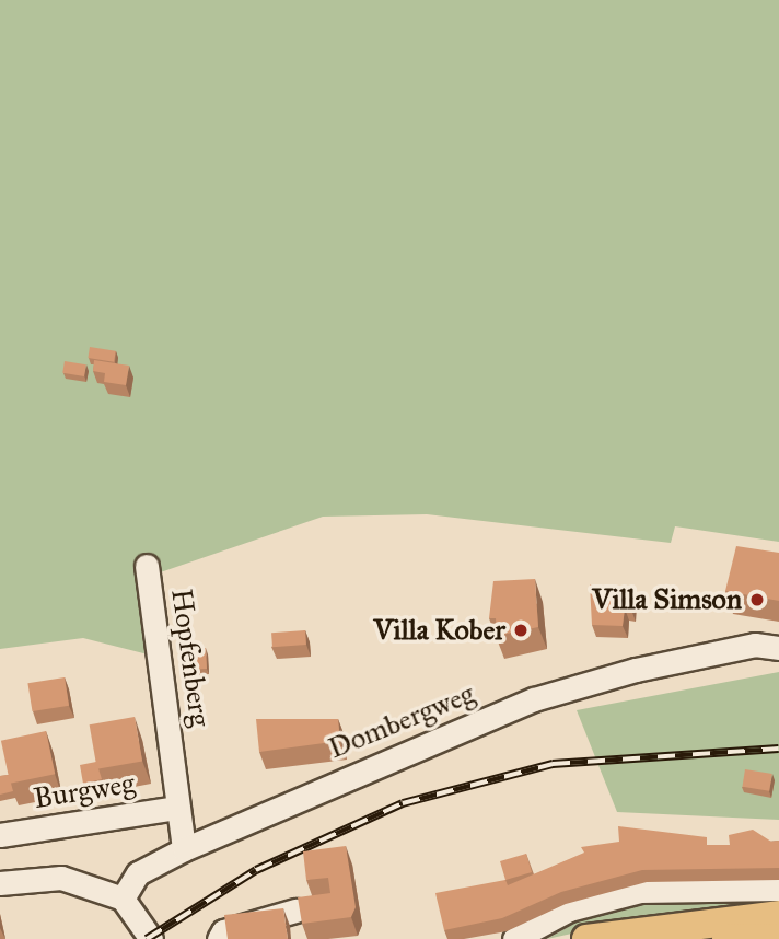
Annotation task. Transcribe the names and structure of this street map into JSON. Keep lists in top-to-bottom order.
{
  "streets": {
    "street": ["Hopfenberg", "Dombergweg", "Burgweg"]
  },
  "crossings": [
    ["Hopfenberg", "Dombergweg"],
    ["Hopfenberg", "Burgweg"]
  ],
  "places": ["Villa Simson", "Villa Kober"]
}
